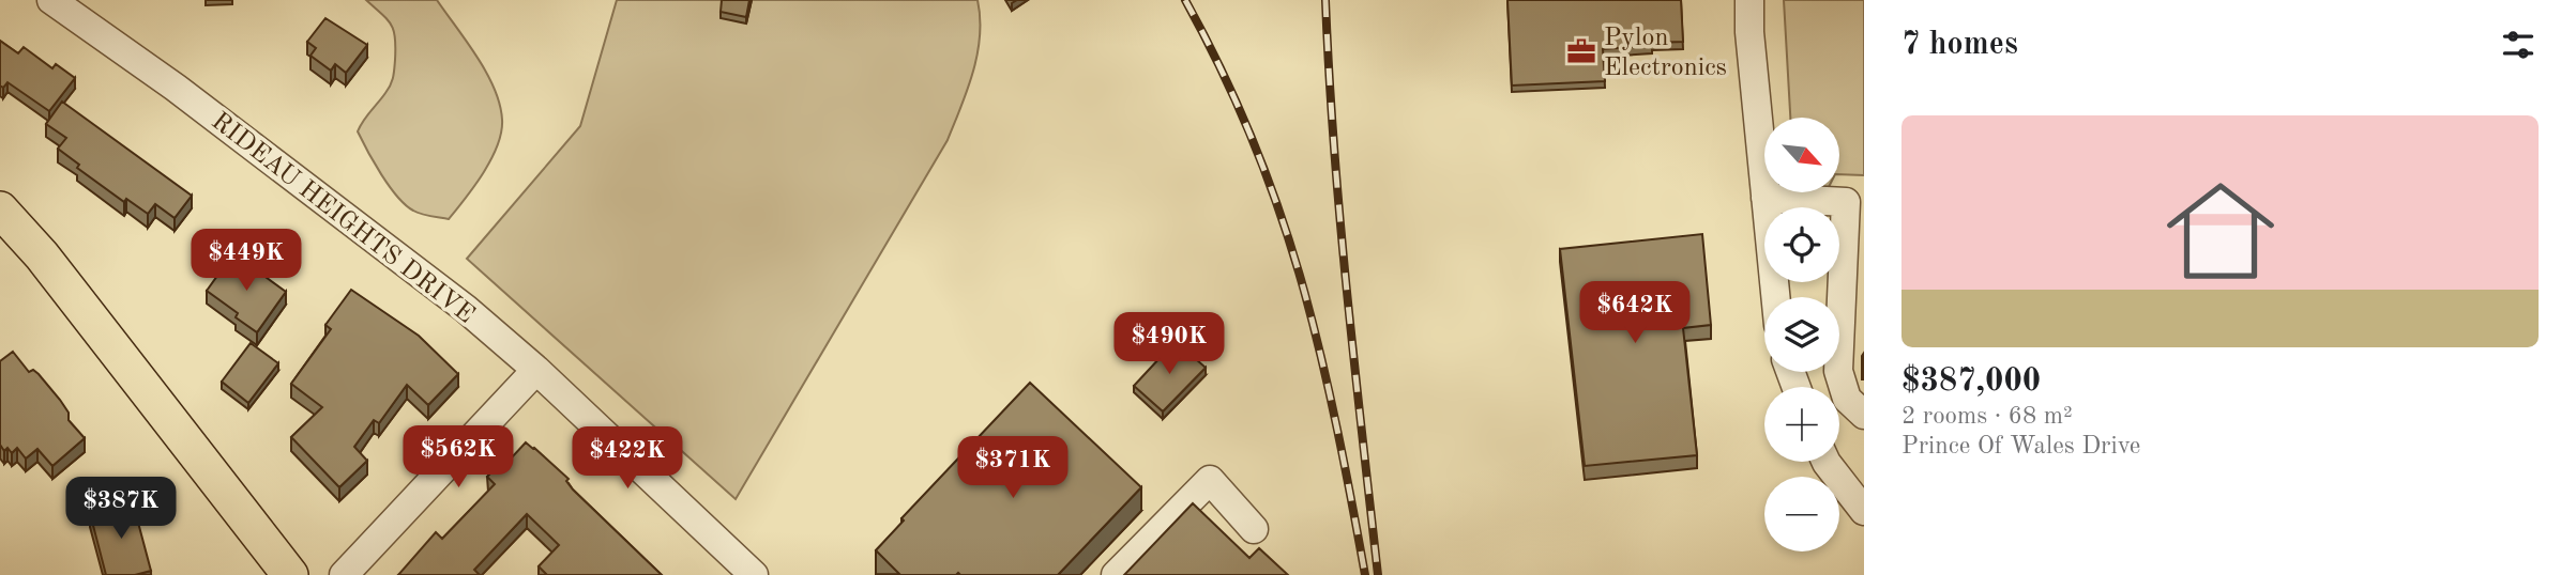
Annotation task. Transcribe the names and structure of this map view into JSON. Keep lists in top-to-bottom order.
{
  "streets": {
    "street": ["RIDEAU HEIGHTS DRIVE"]
  },
  "places": {
    "office": ["Pylon Electronics"]
  },
  "north": "bottom right",
  "page": {
    "heading": "7 homes",
    "list": [
      {
        "name": "$387,000",
        "note": "2 rooms · 68 m² · Prince Of Wales Drive"
      }
    ],
    "map_buttons": ["+", "−"],
    "price": [
      "$449K",
      "$642K",
      "$490K",
      "$562K",
      "$422K",
      "$371K",
      "$387K"
    ]
  }
}
